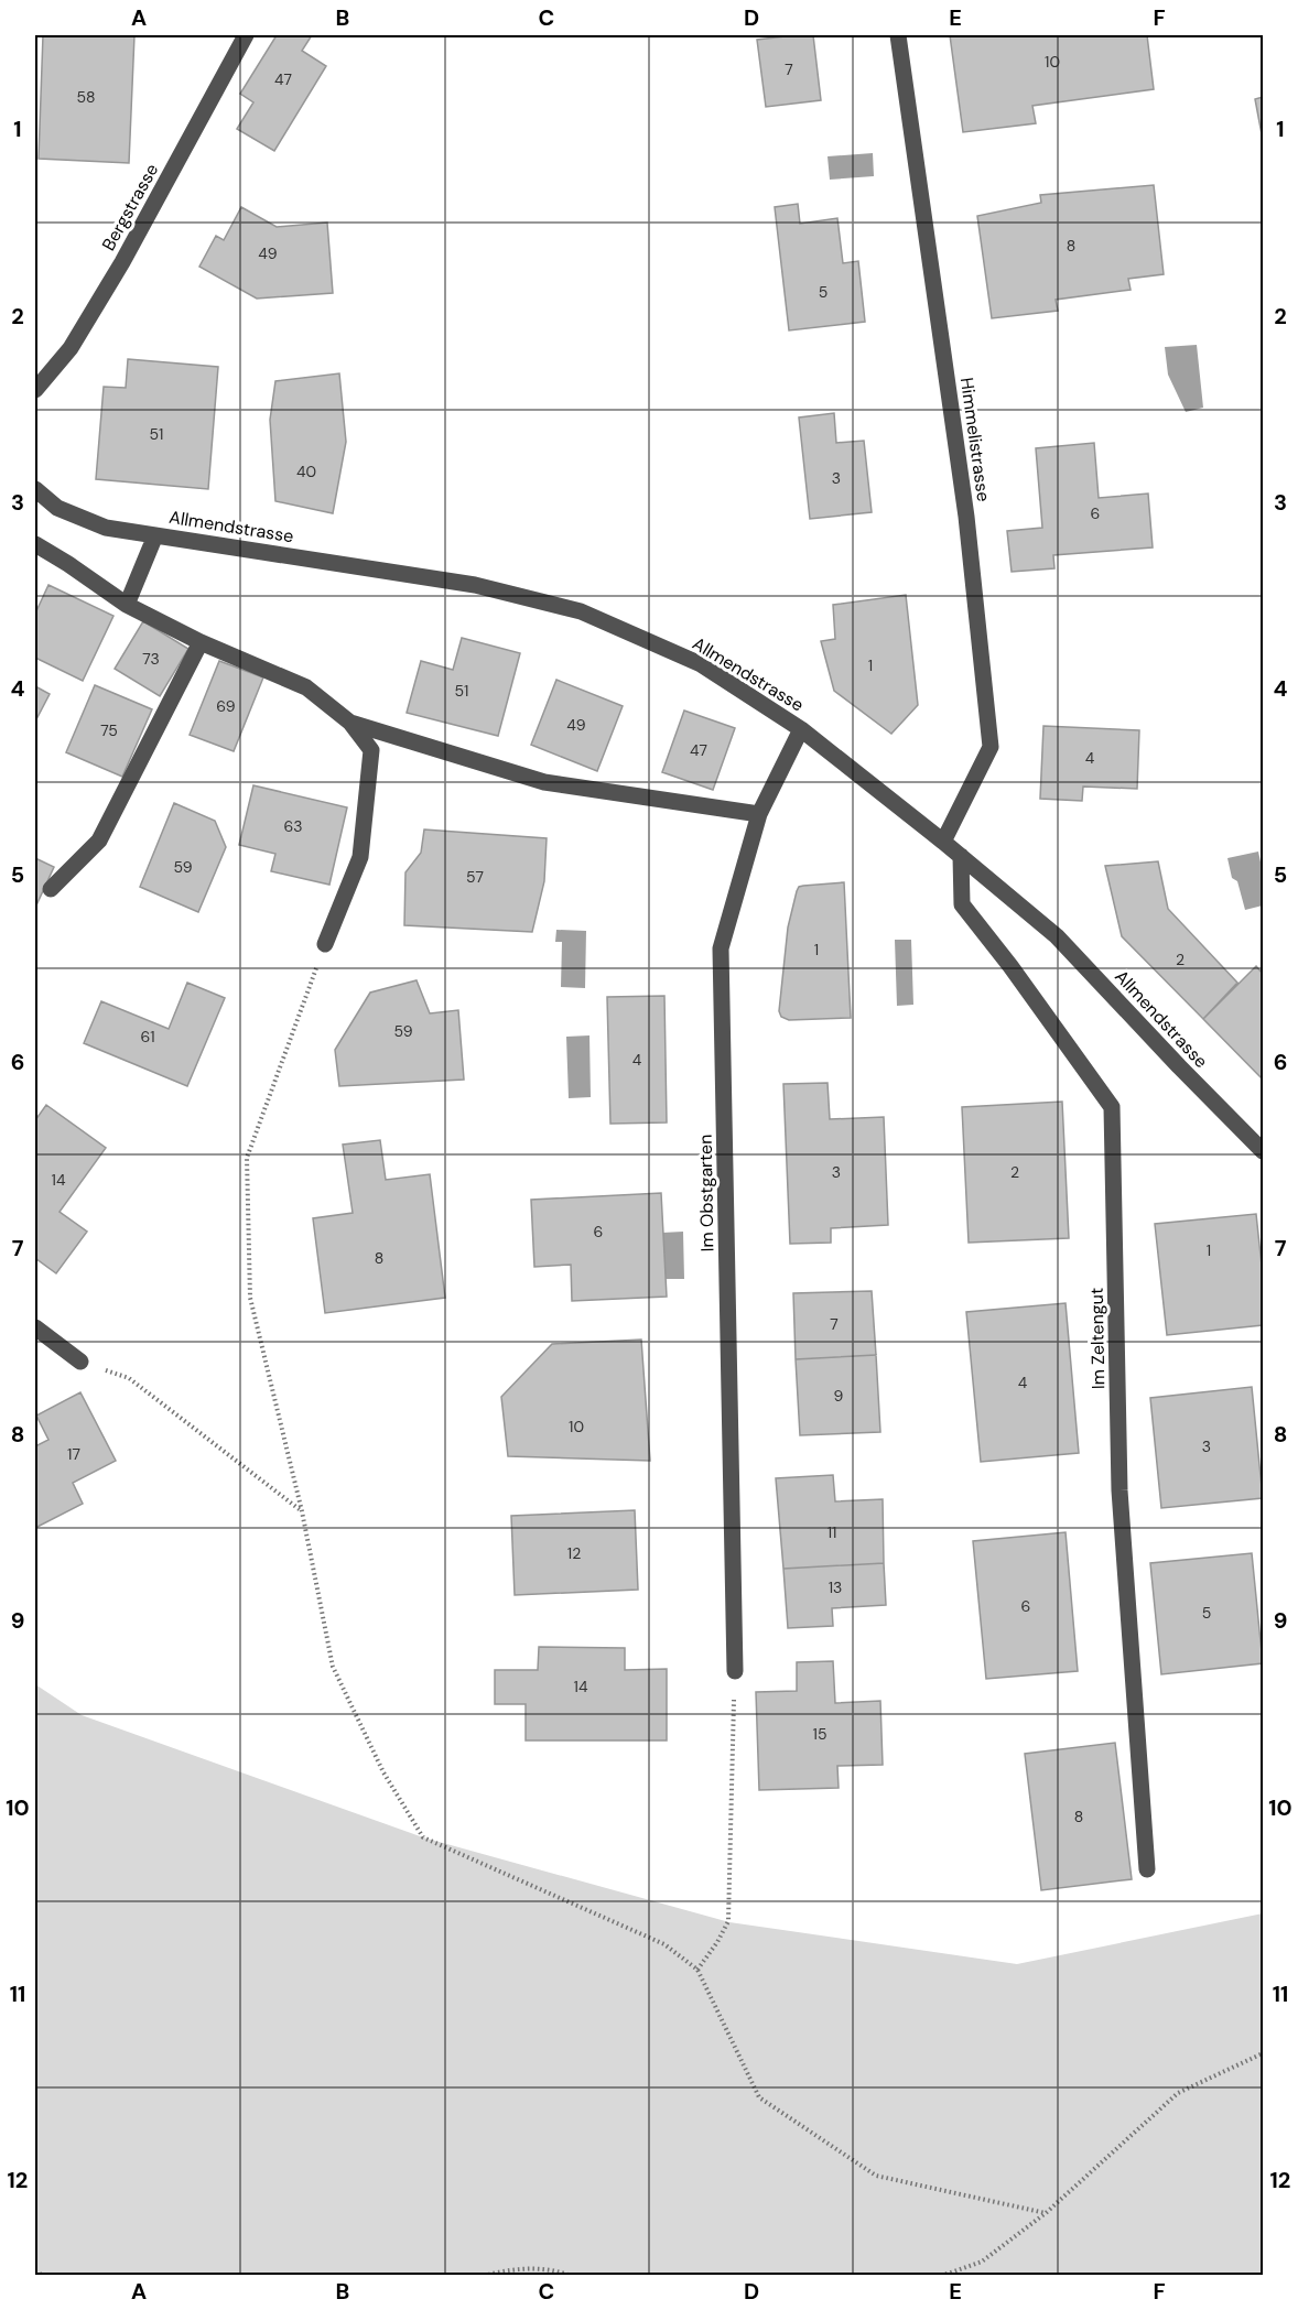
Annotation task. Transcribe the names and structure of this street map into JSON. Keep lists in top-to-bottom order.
{
  "streets": {
    "street": [
      "Bergstrasse",
      "Himmelistrasse",
      "Allmendstrasse",
      "Im Obstgarten",
      "Im Zeltengut"
    ]
  },
  "crossings": [
    ["Himmelistrasse", "Allmendstrasse"],
    ["Allmendstrasse", "Im Obstgarten"],
    ["Allmendstrasse", "Im Zeltengut"]
  ],
  "house_numbers": [
    "10",
    "7",
    "47",
    "58",
    "8",
    "49",
    "5",
    "51",
    "40",
    "3",
    "6",
    "73",
    "1",
    "51",
    "69",
    "49",
    "75",
    "47",
    "4",
    "63",
    "59",
    "57",
    "1",
    "2",
    "59",
    "61",
    "4",
    "3",
    "2",
    "14",
    "6",
    "1",
    "8",
    "7",
    "4",
    "9",
    "10",
    "3",
    "17",
    "11",
    "12",
    "13",
    "6",
    "5",
    "14",
    "15",
    "8"
  ],
  "grid": {
    "columns": [
      "A",
      "B",
      "C",
      "D",
      "E",
      "F"
    ],
    "rows": [
      "1",
      "2",
      "3",
      "4",
      "5",
      "6",
      "7",
      "8",
      "9",
      "10",
      "11",
      "12"
    ]
  }
}
